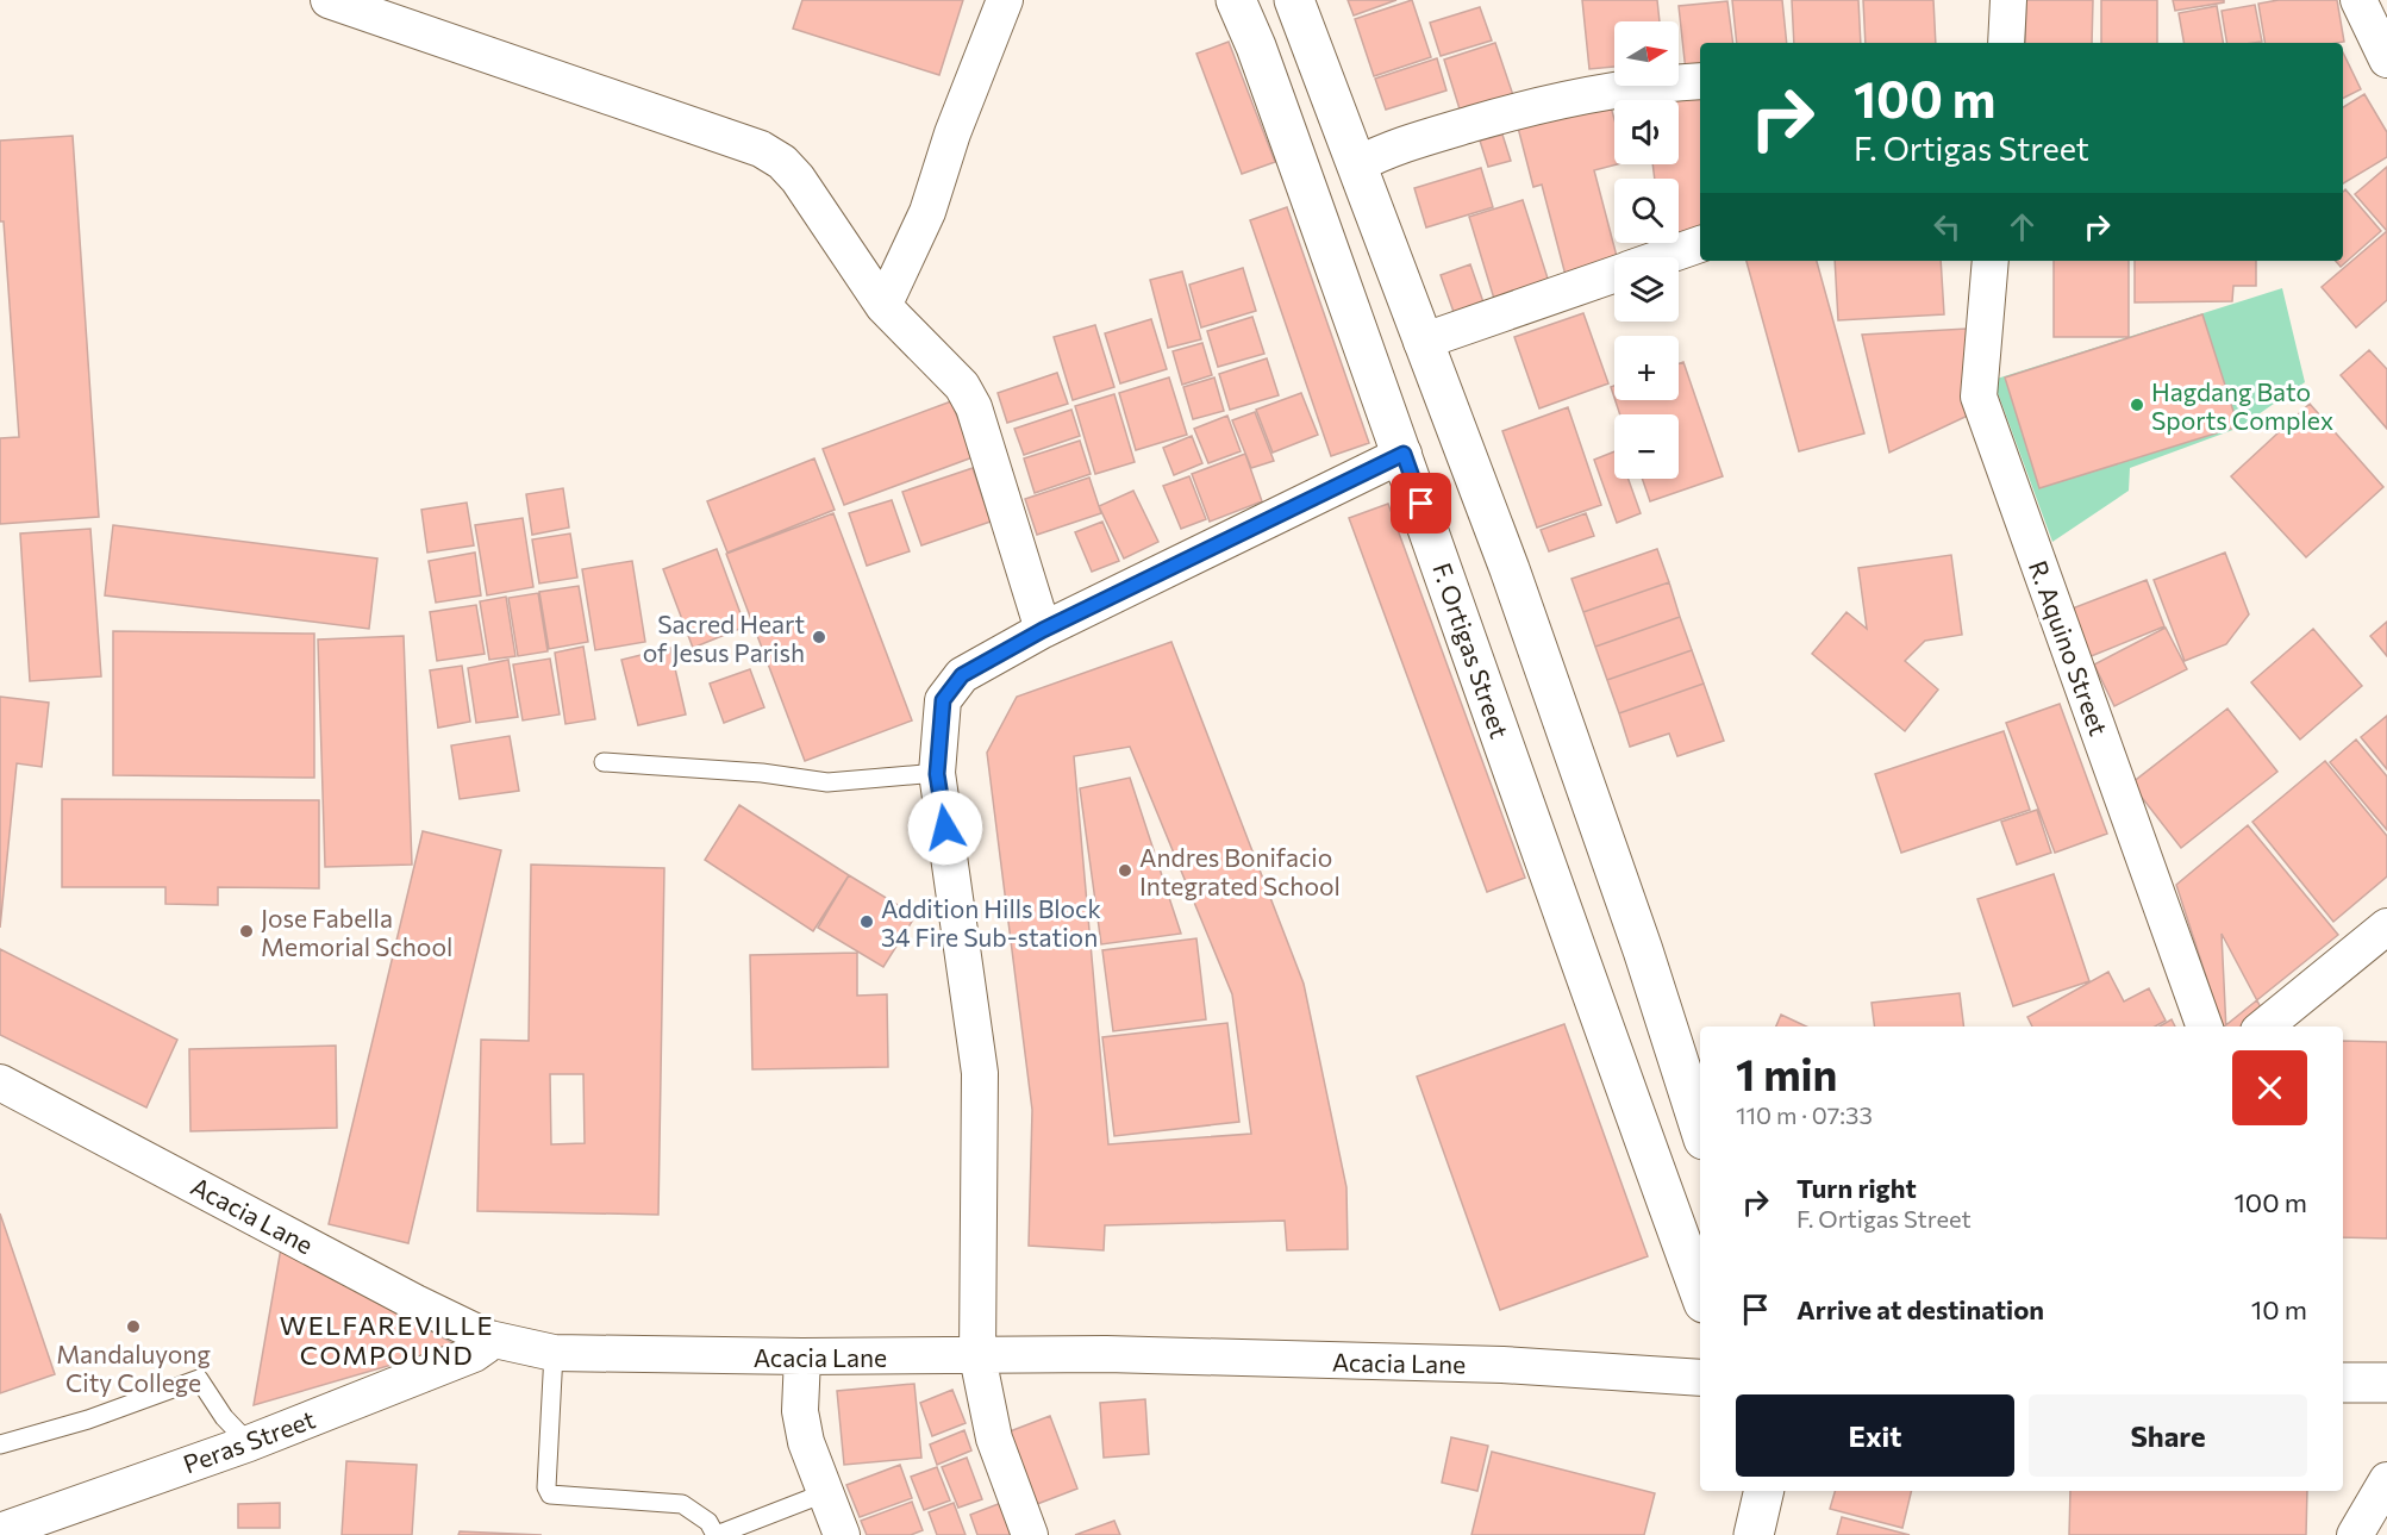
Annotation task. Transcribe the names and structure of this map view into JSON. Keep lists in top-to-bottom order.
{
  "streets": {
    "street": [
      "R. Aquino Street",
      "F. Ortigas Street",
      "Acacia Lane",
      "Peras Street"
    ]
  },
  "crossings": [
    ["Acacia Lane", "Peras Street"]
  ],
  "districts": ["WELFAREVILLE COMPOUND"],
  "places": [
    "Hagdang Bato Sports Complex",
    "Sacred Heart of Jesus Parish",
    "Andres Bonifacio Integrated School",
    "Addition Hills Block 34 Fire Sub-station",
    "Jose Fabella Memorial School",
    "Mandaluyong City College"
  ],
  "north": "right",
  "page": {
    "map_buttons": ["+", "−"],
    "turn": ["100 m", "F. Ortigas Street"],
    "heading": ["1 min", "110 m · 07:33"],
    "list": [
      {
        "name": "Turn right",
        "note": "F. Ortigas Street",
        "value": "100 m"
      },
      {
        "name": "Arrive at destination",
        "value": "10 m"
      }
    ],
    "buttons": ["Exit", "Share"]
  }
}
